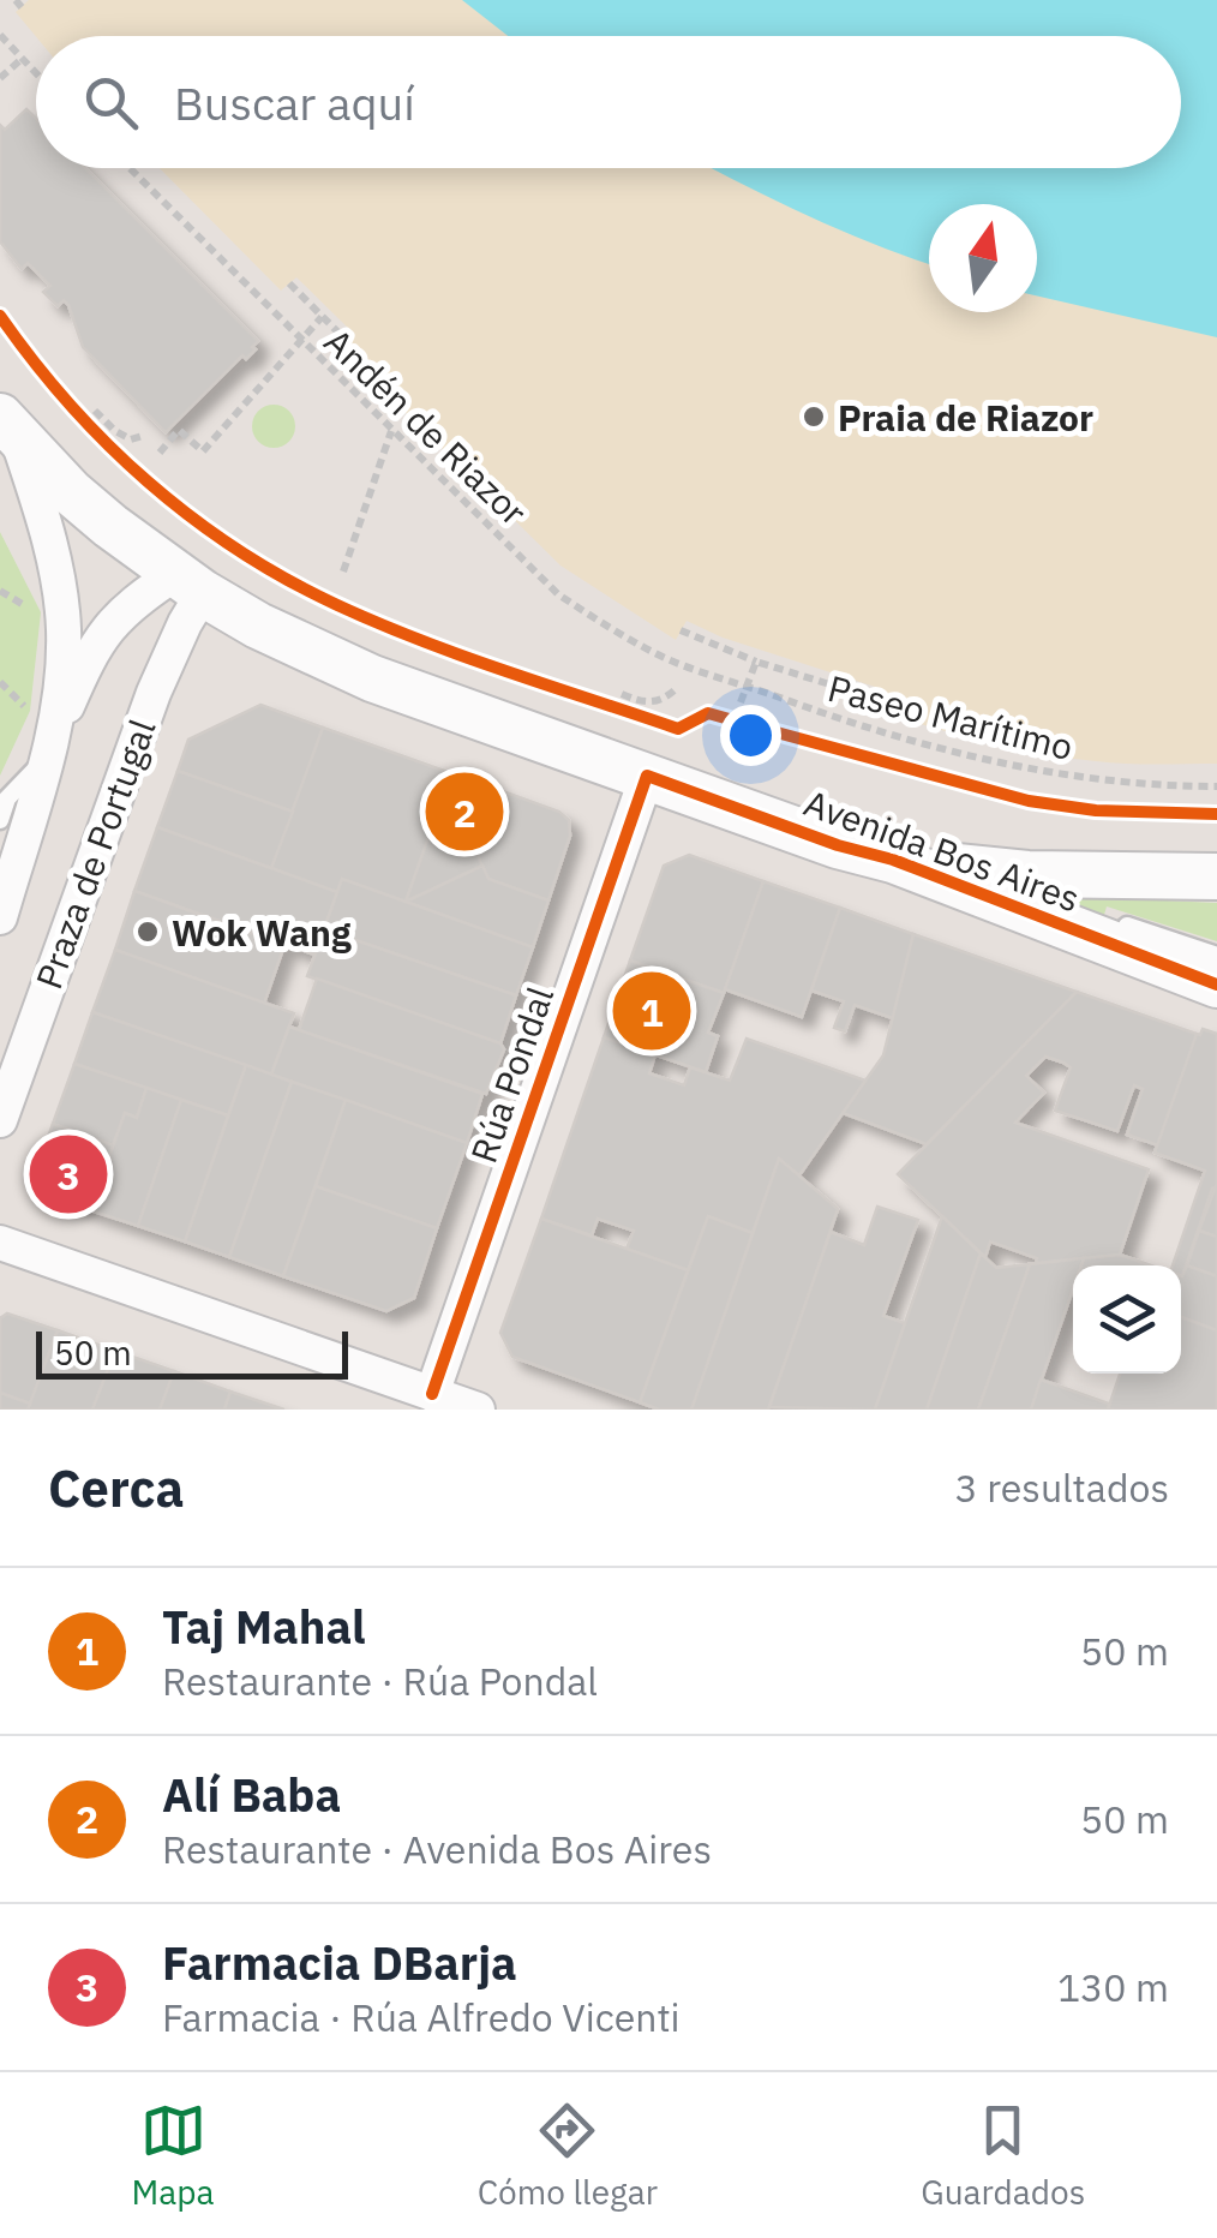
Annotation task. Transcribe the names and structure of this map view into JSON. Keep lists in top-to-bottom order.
{
  "streets": {
    "main road": ["Avenida Bos Aires"],
    "street": ["Praza de Portugal", "Rúa Pondal"],
    "path": ["Andén de Riazor", "Paseo Marítimo"]
  },
  "crossings": [
    ["Andén de Riazor", "Paseo Marítimo"],
    ["Avenida Bos Aires", "Praza de Portugal"],
    ["Avenida Bos Aires", "Rúa Pondal"]
  ],
  "places": ["Praia de Riazor", "Wok Wang"],
  "scale_bar": "50 m",
  "north": "top",
  "page": {
    "search": "Buscar aquí",
    "pins": ["2", "1", "3"],
    "scale": "50 m",
    "heading": ["Cerca", "3 resultados"],
    "list": [
      {
        "mark": "1",
        "name": "Taj Mahal",
        "note": "Restaurante · Rúa Pondal",
        "value": "50 m"
      },
      {
        "mark": "2",
        "name": "Alí Baba",
        "note": "Restaurante · Avenida Bos Aires",
        "value": "50 m"
      },
      {
        "mark": "3",
        "name": "Farmacia DBarja",
        "note": "Farmacia · Rúa Alfredo Vicenti",
        "value": "130 m"
      }
    ],
    "nav": ["Mapa", "Cómo llegar", "Guardados"]
  }
}
